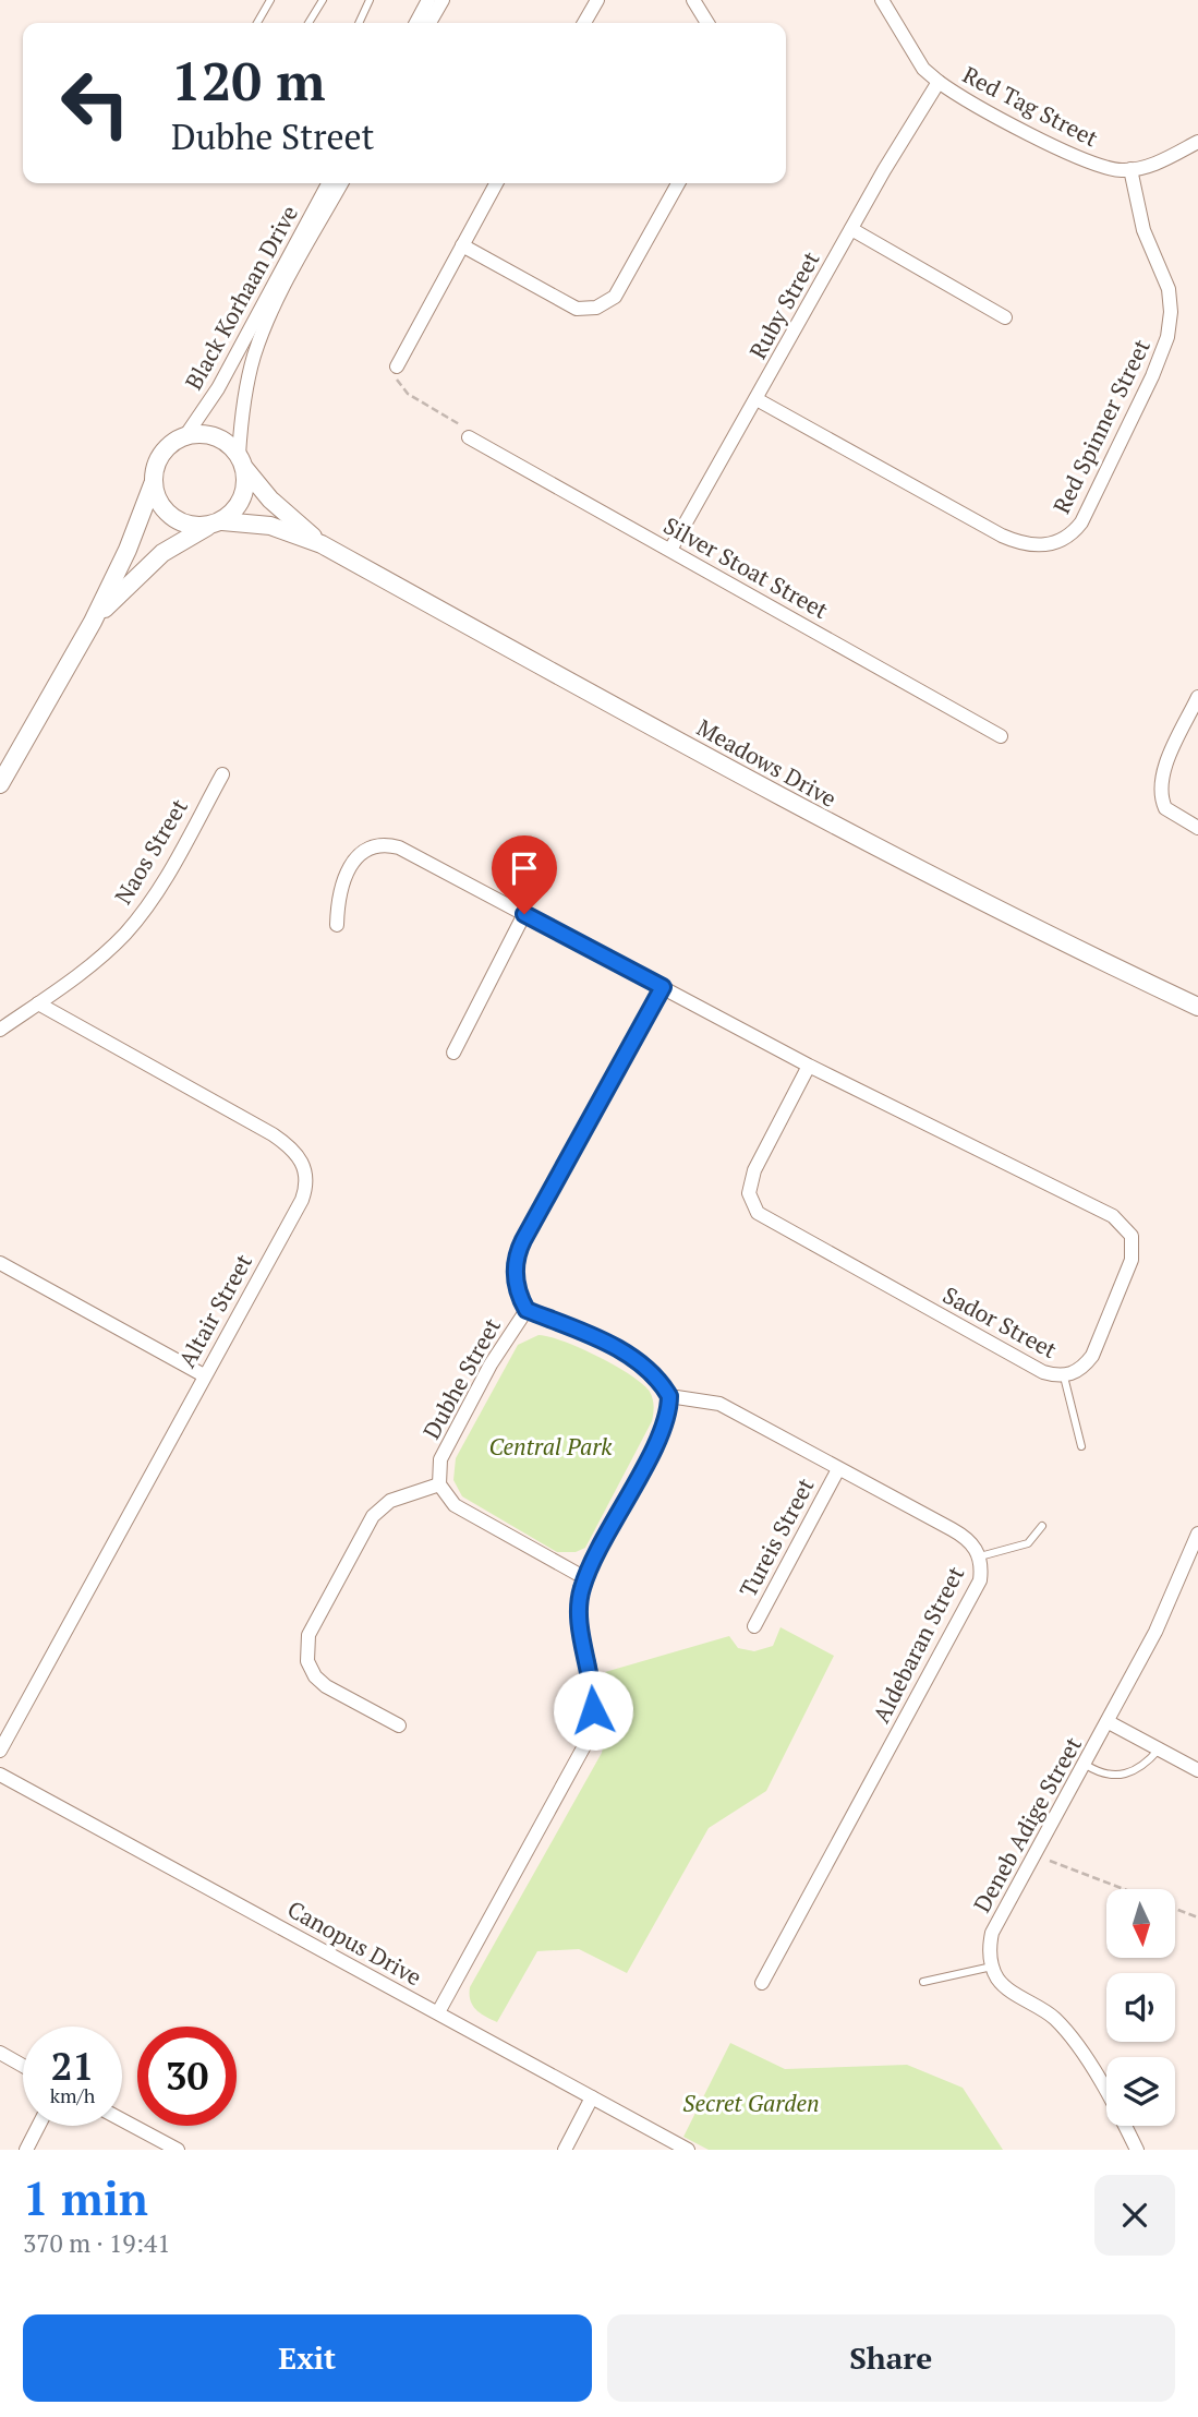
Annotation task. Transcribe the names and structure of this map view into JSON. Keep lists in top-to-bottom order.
{
  "streets": {
    "street": [
      "Red Tag Street",
      "Black Korhaan Drive",
      "Ruby Street",
      "Red Spinner Street",
      "Silver Stoat Street",
      "Meadows Drive",
      "Naos Street",
      "Altair Street",
      "Sador Street",
      "Dubhe Street",
      "Tureis Street",
      "Aldebaran Street",
      "Deneb Adige Street",
      "Canopus Drive"
    ]
  },
  "crossings": [
    ["Red Tag Street", "Ruby Street"],
    ["Red Tag Street", "Red Spinner Street"],
    ["Black Korhaan Drive", "Meadows Drive"],
    ["Ruby Street", "Red Spinner Street"],
    ["Ruby Street", "Silver Stoat Street"],
    ["Naos Street", "Altair Street"],
    ["Dubhe Street", "Aldebaran Street"],
    ["Tureis Street", "Aldebaran Street"]
  ],
  "parks": ["Central Park", "Secret Garden"],
  "north": "bottom",
  "page": {
    "turn": ["120 m", "Dubhe Street"],
    "speed": "21 km/h",
    "limit": "30",
    "heading": ["1 min", "370 m · 19:41"],
    "buttons": ["Exit", "Share"]
  }
}
